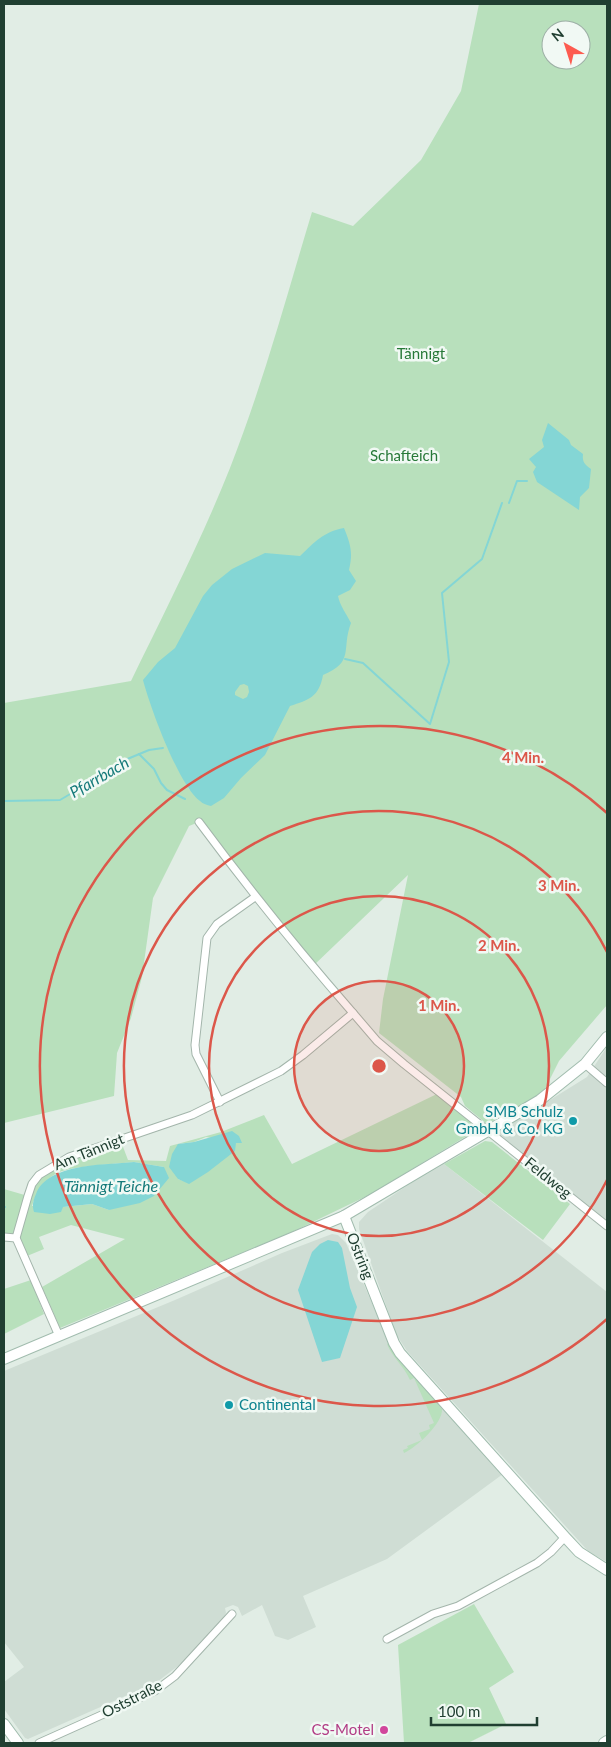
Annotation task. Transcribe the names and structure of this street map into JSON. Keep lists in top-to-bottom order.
{
  "streets": {
    "main road": ["Ostring"],
    "street": ["Am Tännigt", "Feldweg", "Oststraße"]
  },
  "water": ["Pfarrbach", "Tännigt Teiche"],
  "parks": ["Tännigt", "Schafteich"],
  "places": ["SMB Schulz GmbH & Co. KG", "Continental", "CS-Motel"],
  "scale_bar": "100 m",
  "north": "top left",
  "rings": [
    "4 Min.",
    "3 Min.",
    "2 Min.",
    "1 Min."
  ]
}
